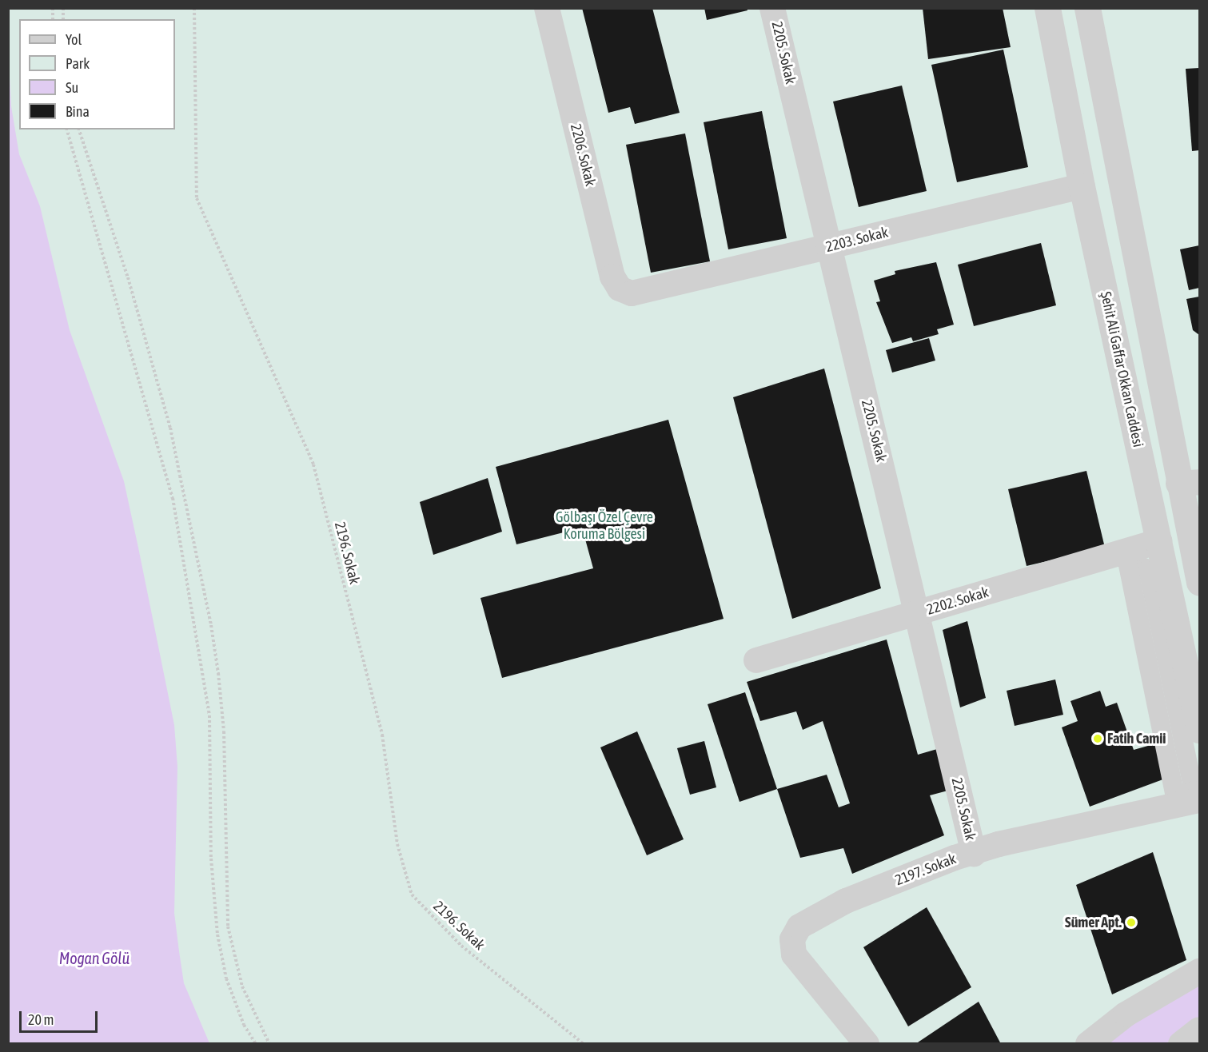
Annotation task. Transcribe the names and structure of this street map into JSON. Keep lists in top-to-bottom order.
{
  "streets": {
    "street": [
      "2205. Sokak",
      "2206. Sokak",
      "2203. Sokak",
      "Şehit Ali Gaffar Okkan Caddesi",
      "2202. Sokak",
      "2197. Sokak"
    ],
    "path": ["2196. Sokak"]
  },
  "crossings": [
    ["2205. Sokak", "2203. Sokak"],
    ["2205. Sokak", "2202. Sokak"],
    ["2205. Sokak", "2197. Sokak"],
    ["2206. Sokak", "2203. Sokak"],
    ["2203. Sokak", "Şehit Ali Gaffar Okkan Caddesi"],
    ["Şehit Ali Gaffar Okkan Caddesi", "2202. Sokak"]
  ],
  "water": ["Mogan Gölü"],
  "parks": ["Gölbaşı Özel Çevre Koruma Bölgesi"],
  "places": ["Fatih Camii", "Sümer Apt."],
  "legend": [
    "Yol",
    "Park",
    "Su",
    "Bina"
  ],
  "scale_bar": "20 m"
}
